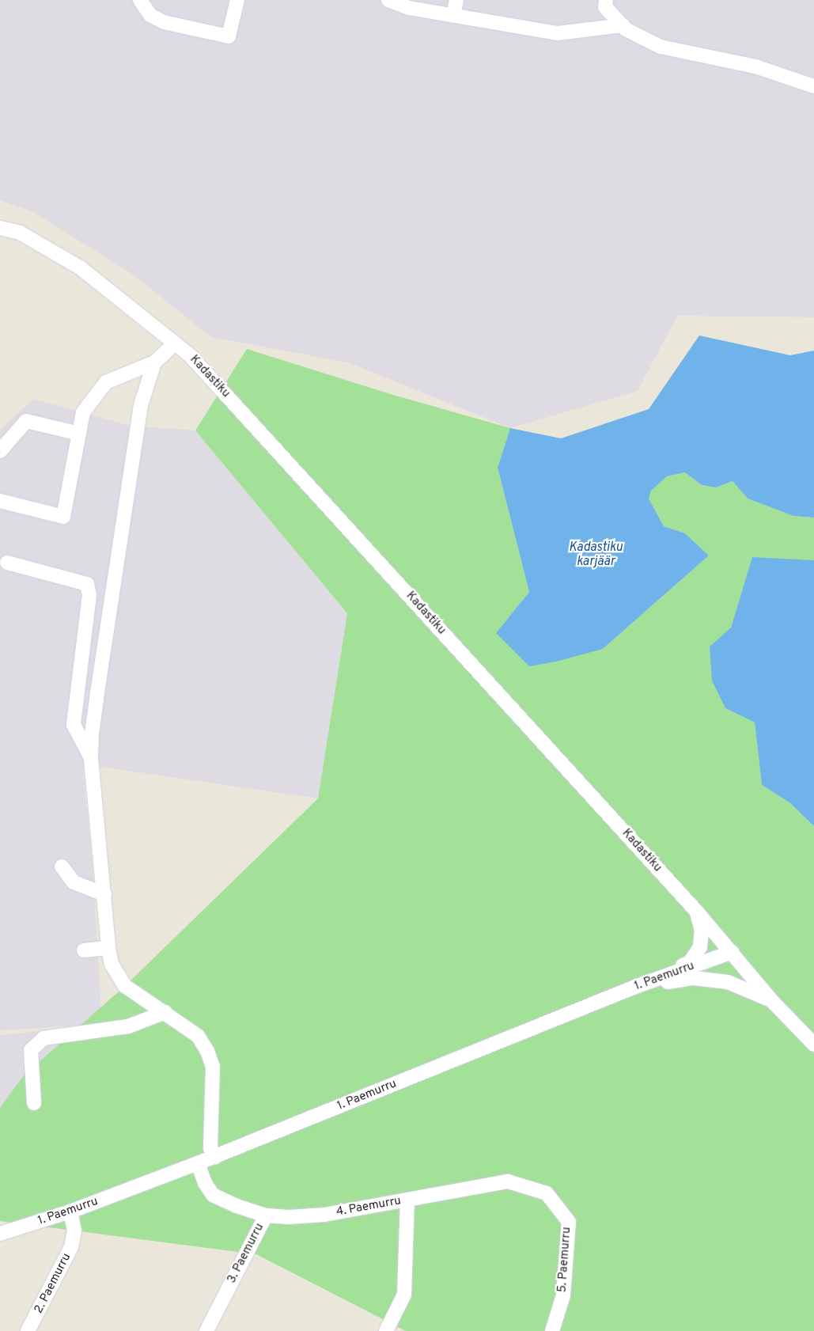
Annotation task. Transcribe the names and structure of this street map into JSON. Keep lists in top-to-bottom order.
{
  "streets": {
    "street": [
      "Kadastiku",
      "1. Paemurru",
      "4. Paemurru",
      "3. Paemurru",
      "5. Paemurru",
      "2. Paemurru"
    ]
  },
  "crossings": [
    ["Kadastiku", "1. Paemurru"],
    ["1. Paemurru", "3. Paemurru"],
    ["1. Paemurru", "2. Paemurru"],
    ["4. Paemurru", "3. Paemurru"],
    ["4. Paemurru", "5. Paemurru"]
  ],
  "water": ["Kadastiku karjäär"]
}
